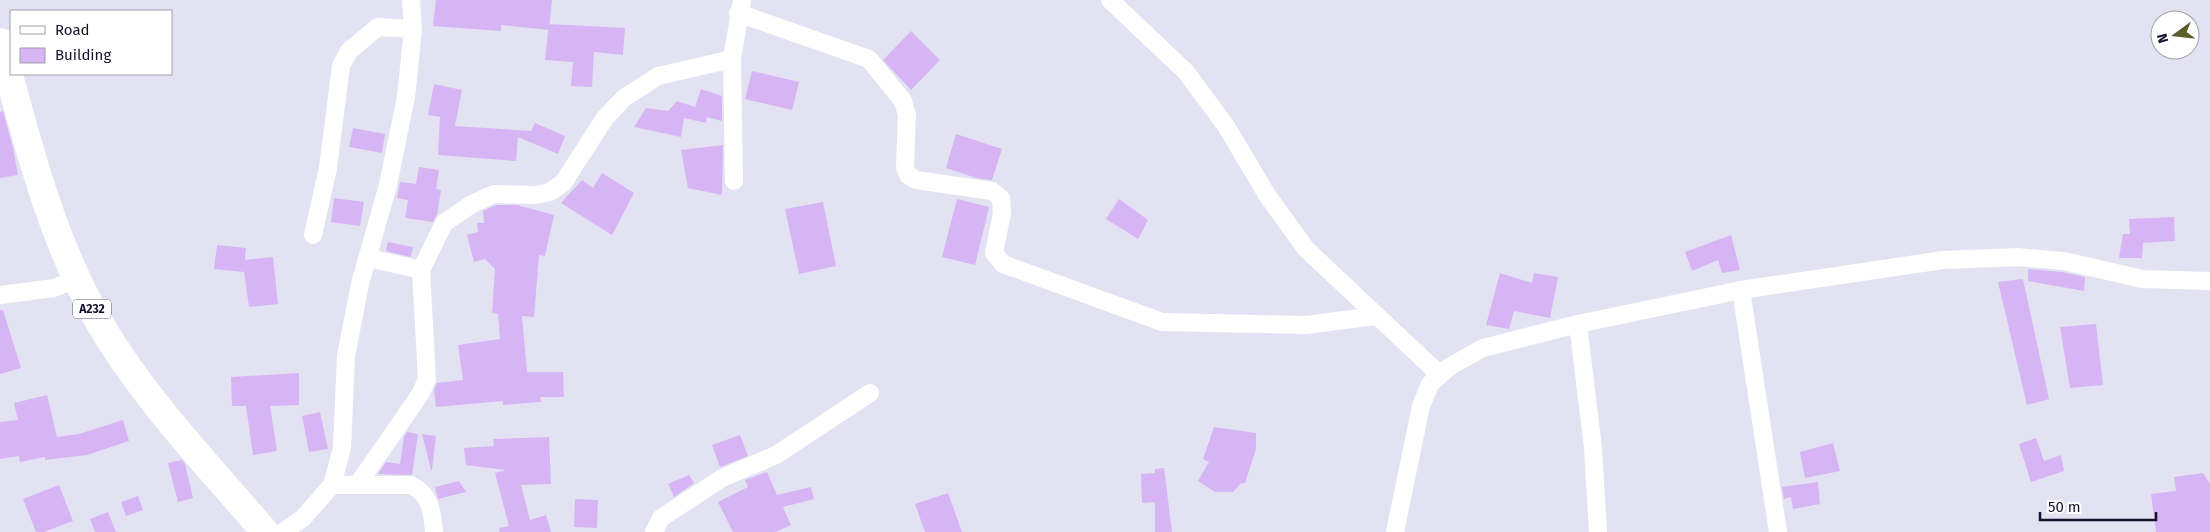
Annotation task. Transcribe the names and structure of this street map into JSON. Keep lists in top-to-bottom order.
{
  "streets": {
    "main road": ["A232"]
  },
  "legend": ["Road", "Building"],
  "scale_bar": "50 m",
  "north": "left"
}
